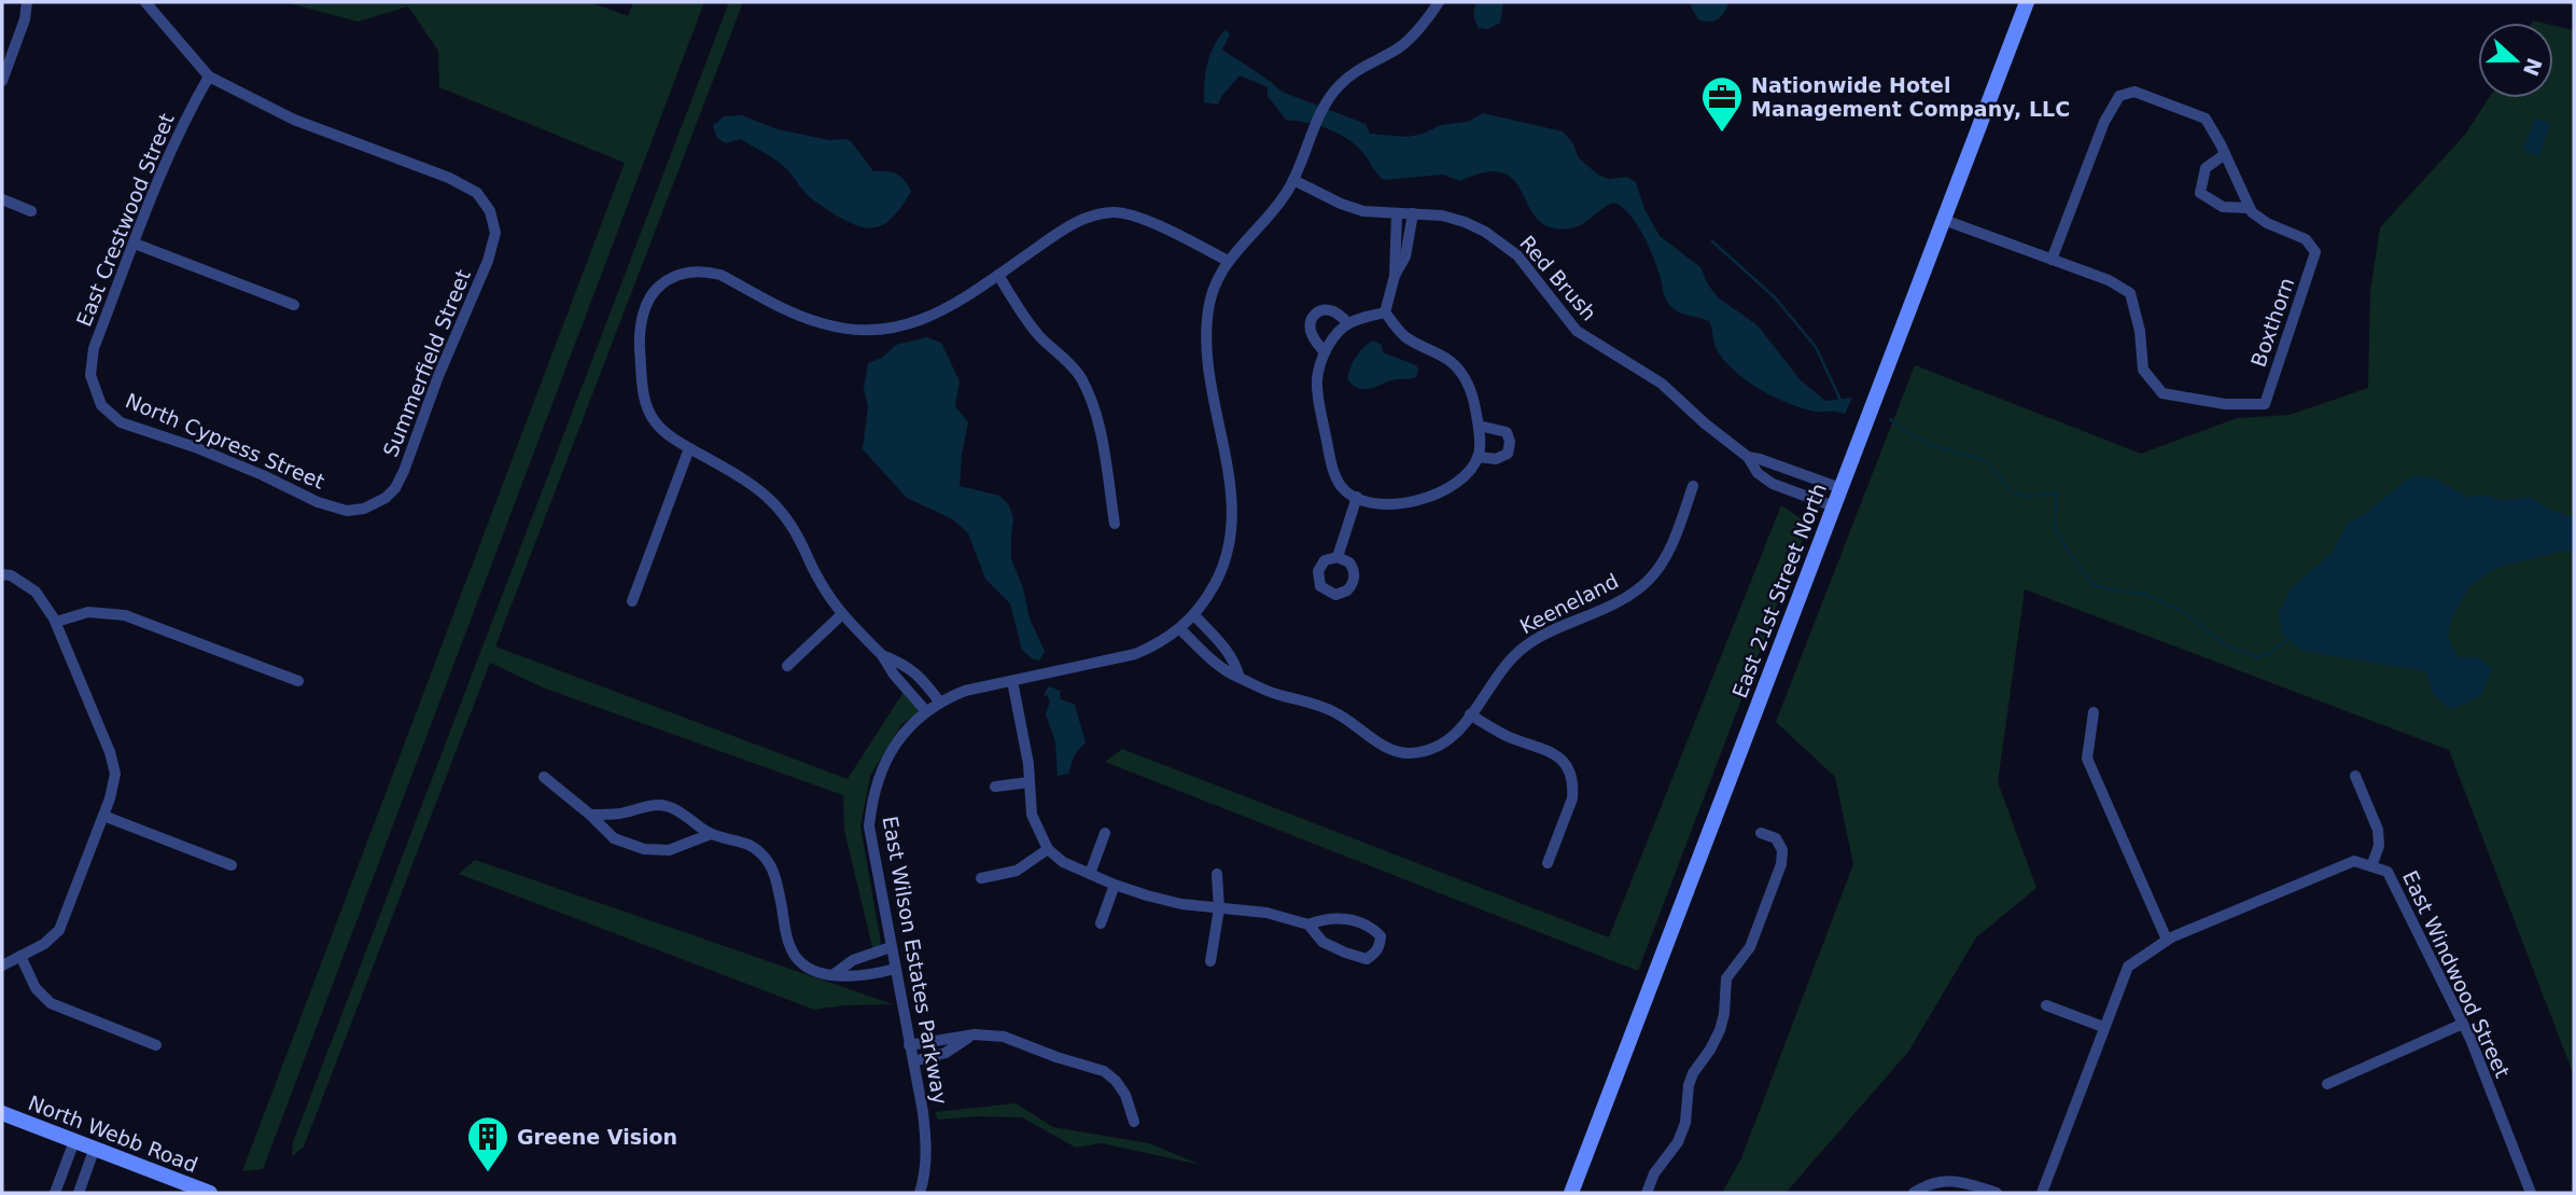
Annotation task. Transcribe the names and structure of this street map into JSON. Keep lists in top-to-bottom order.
{
  "streets": {
    "main road": ["East 21st Street North", "North Webb Road"],
    "street": [
      "East Crestwood Street",
      "Red Brush",
      "Boxthorn",
      "Summerfield Street",
      "North Cypress Street",
      "Keeneland",
      "East Wilson Estates Parkway",
      "East Windwood Street"
    ]
  },
  "crossings": [
    ["East Crestwood Street", "Summerfield Street"],
    ["East Crestwood Street", "North Cypress Street"],
    ["Red Brush", "East 21st Street North"],
    ["Red Brush", "East Wilson Estates Parkway"],
    ["Summerfield Street", "North Cypress Street"],
    ["Keeneland", "East Wilson Estates Parkway"]
  ],
  "places": {
    "office": ["Nationwide Hotel Management Company, LLC"],
    "building": ["Greene Vision"]
  },
  "north": "right"
}
